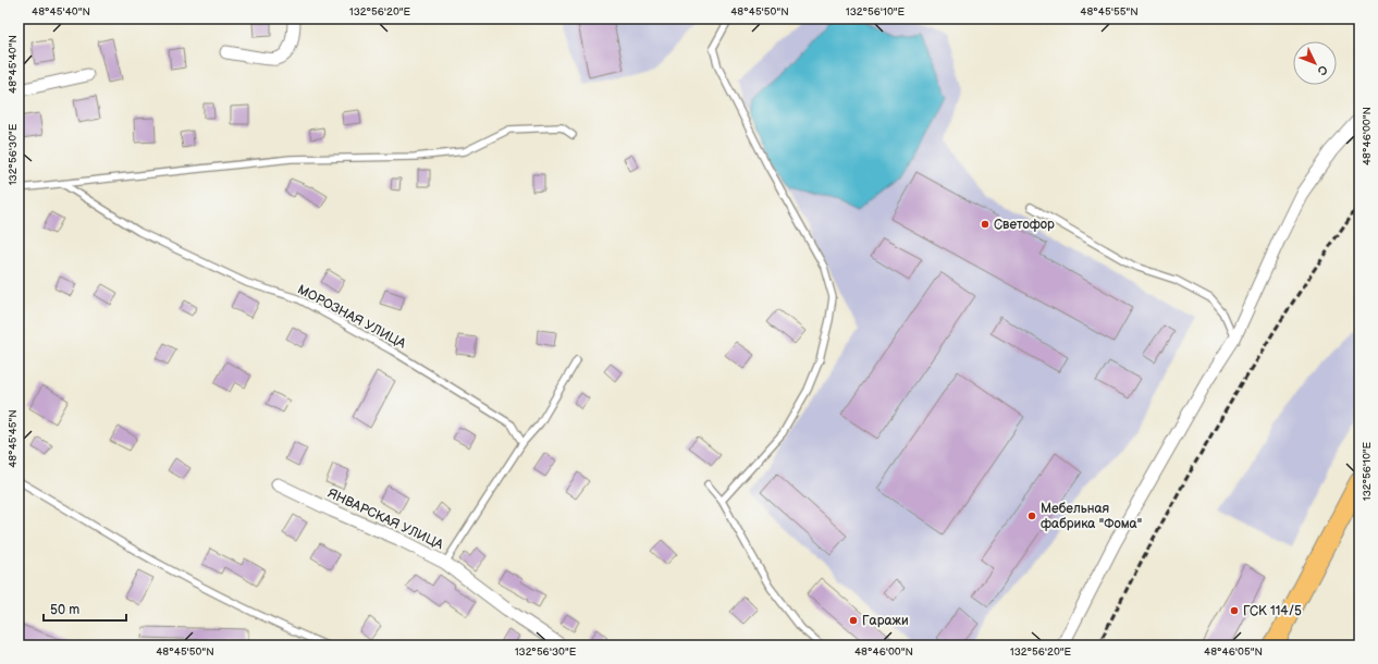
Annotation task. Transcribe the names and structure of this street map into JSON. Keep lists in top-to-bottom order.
{
  "streets": {
    "street": ["ЯНВАРСКАЯ УЛИЦА"],
    "lane": ["МОРОЗНАЯ УЛИЦА"]
  },
  "places": [
    "Светофор",
    "Мебельная фабрика \"Фома\"",
    "ГСК 114/5",
    "Гаражи"
  ],
  "scale_bar": "50 m",
  "north": "bottom right",
  "coordinates": [
    "48°45'40\"N",
    "132°56'20\"E",
    "48°45'50\"N",
    "132°56'10\"E",
    "48°45'55\"N",
    "48°46'00\"N",
    "132°56'30\"E",
    "48°45'45\"N",
    "48°46'05\"N"
  ]
}
